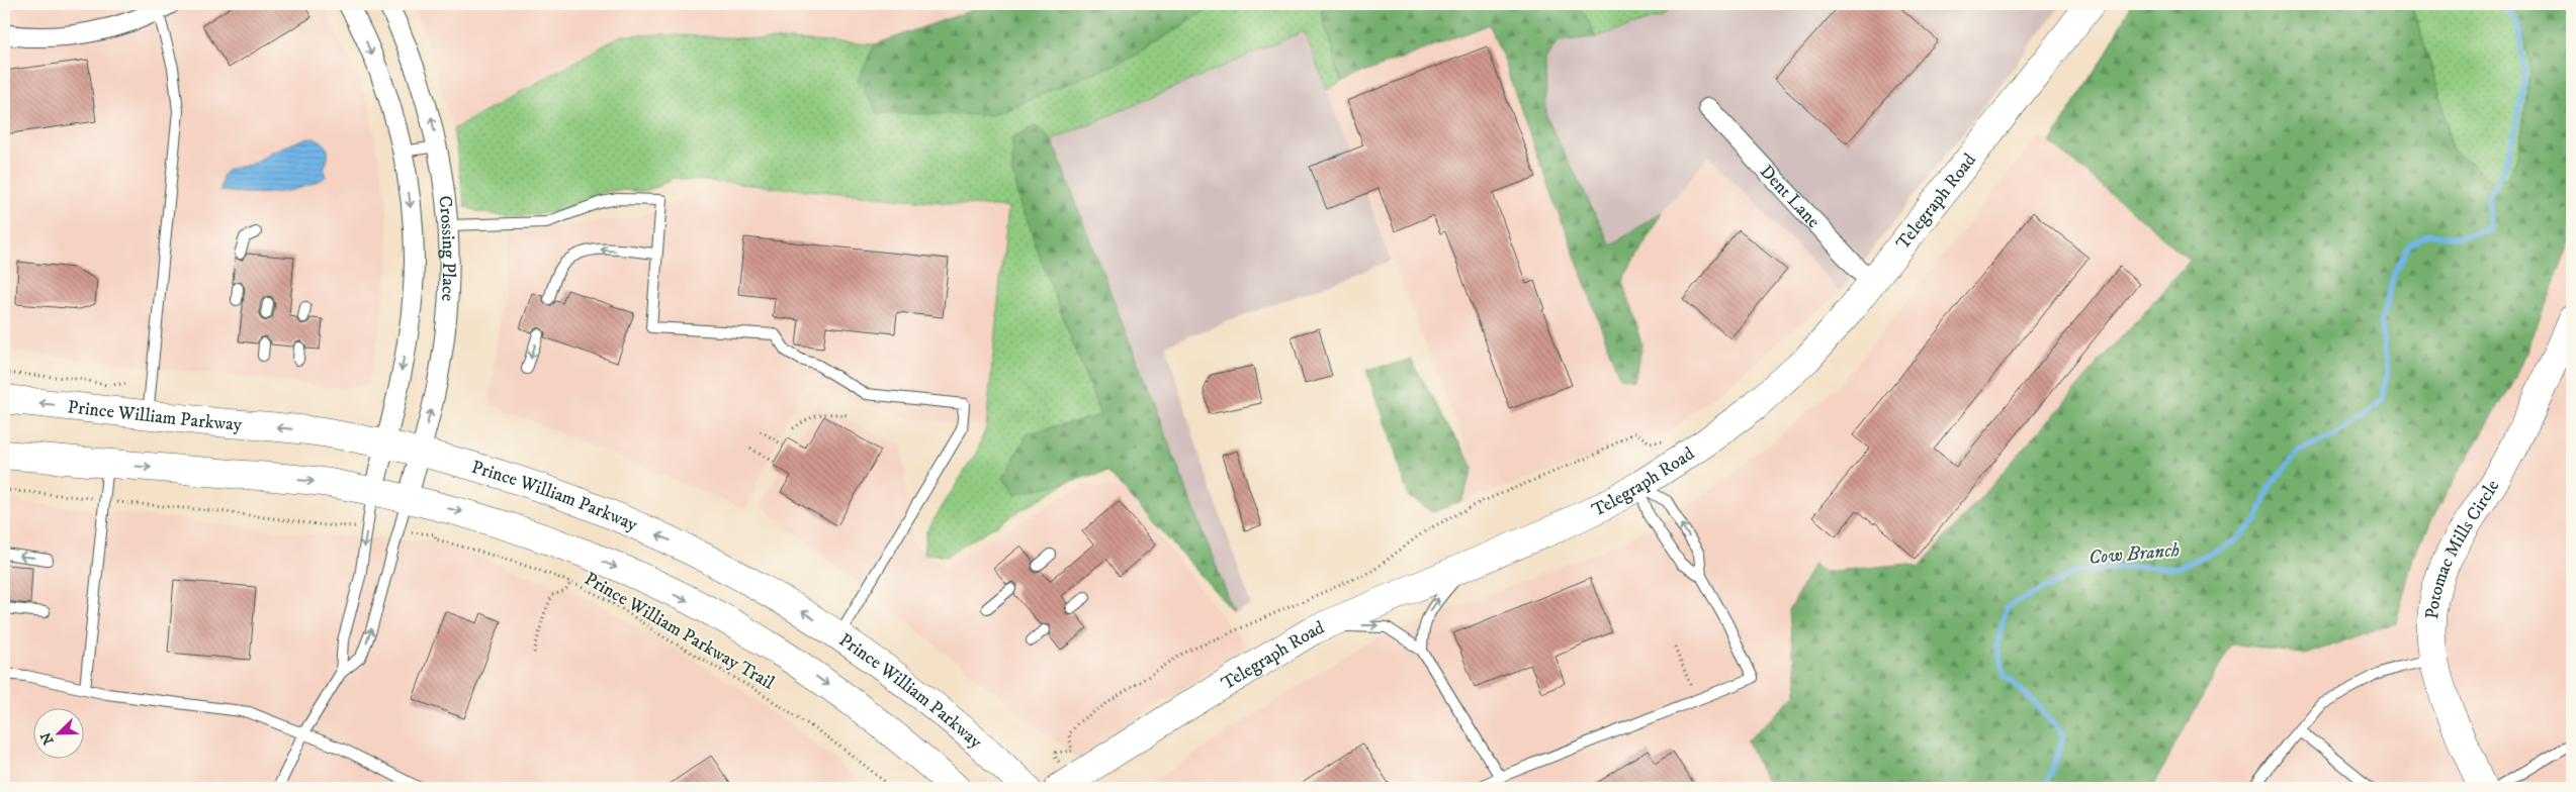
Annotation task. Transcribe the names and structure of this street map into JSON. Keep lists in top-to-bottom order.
{
  "streets": {
    "main road": ["Telegraph Road", "Prince William Parkway", "Potomac Mills Circle"],
    "street": ["Dent Lane", "Crossing Place"],
    "path": ["Prince William Parkway Trail"]
  },
  "crossings": [
    ["Dent Lane", "Telegraph Road"],
    ["Crossing Place", "Prince William Parkway"]
  ],
  "water": ["Cow Branch"],
  "north": "bottom left"
}
